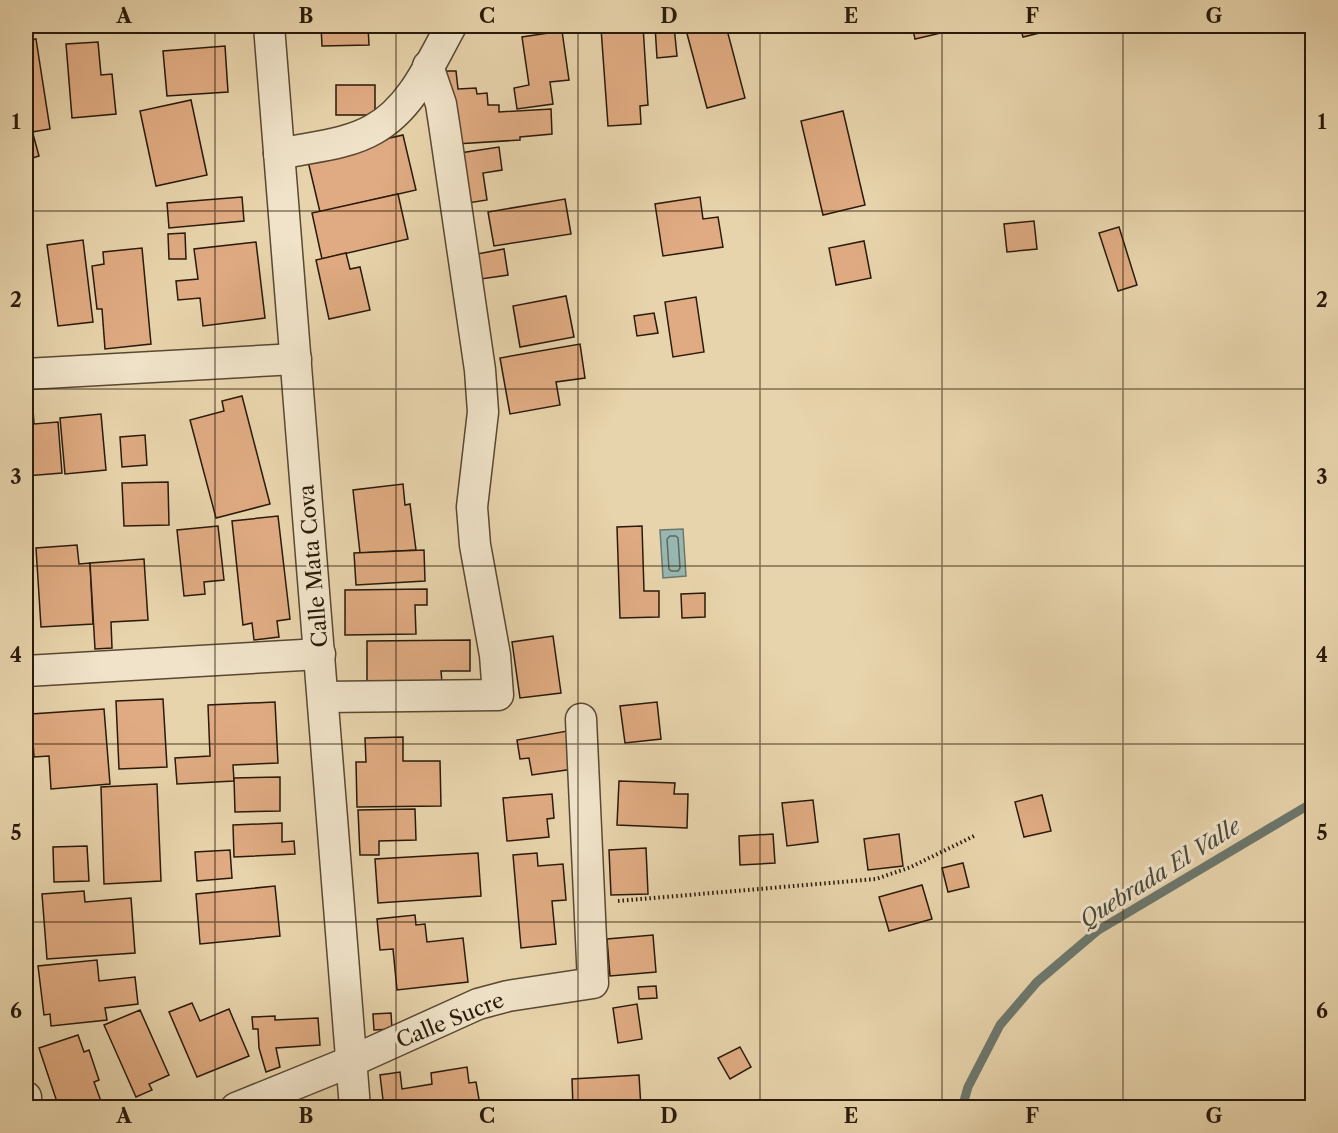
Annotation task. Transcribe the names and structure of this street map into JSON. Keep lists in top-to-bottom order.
{
  "streets": {
    "street": ["Calle Mata Cova", "Calle Sucre"]
  },
  "crossings": [
    ["Calle Mata Cova", "Calle Sucre"]
  ],
  "water": ["Quebrada El Valle"],
  "grid": {
    "columns": [
      "A",
      "B",
      "C",
      "D",
      "E",
      "F",
      "G"
    ],
    "rows": [
      "1",
      "2",
      "3",
      "4",
      "5",
      "6"
    ]
  }
}
